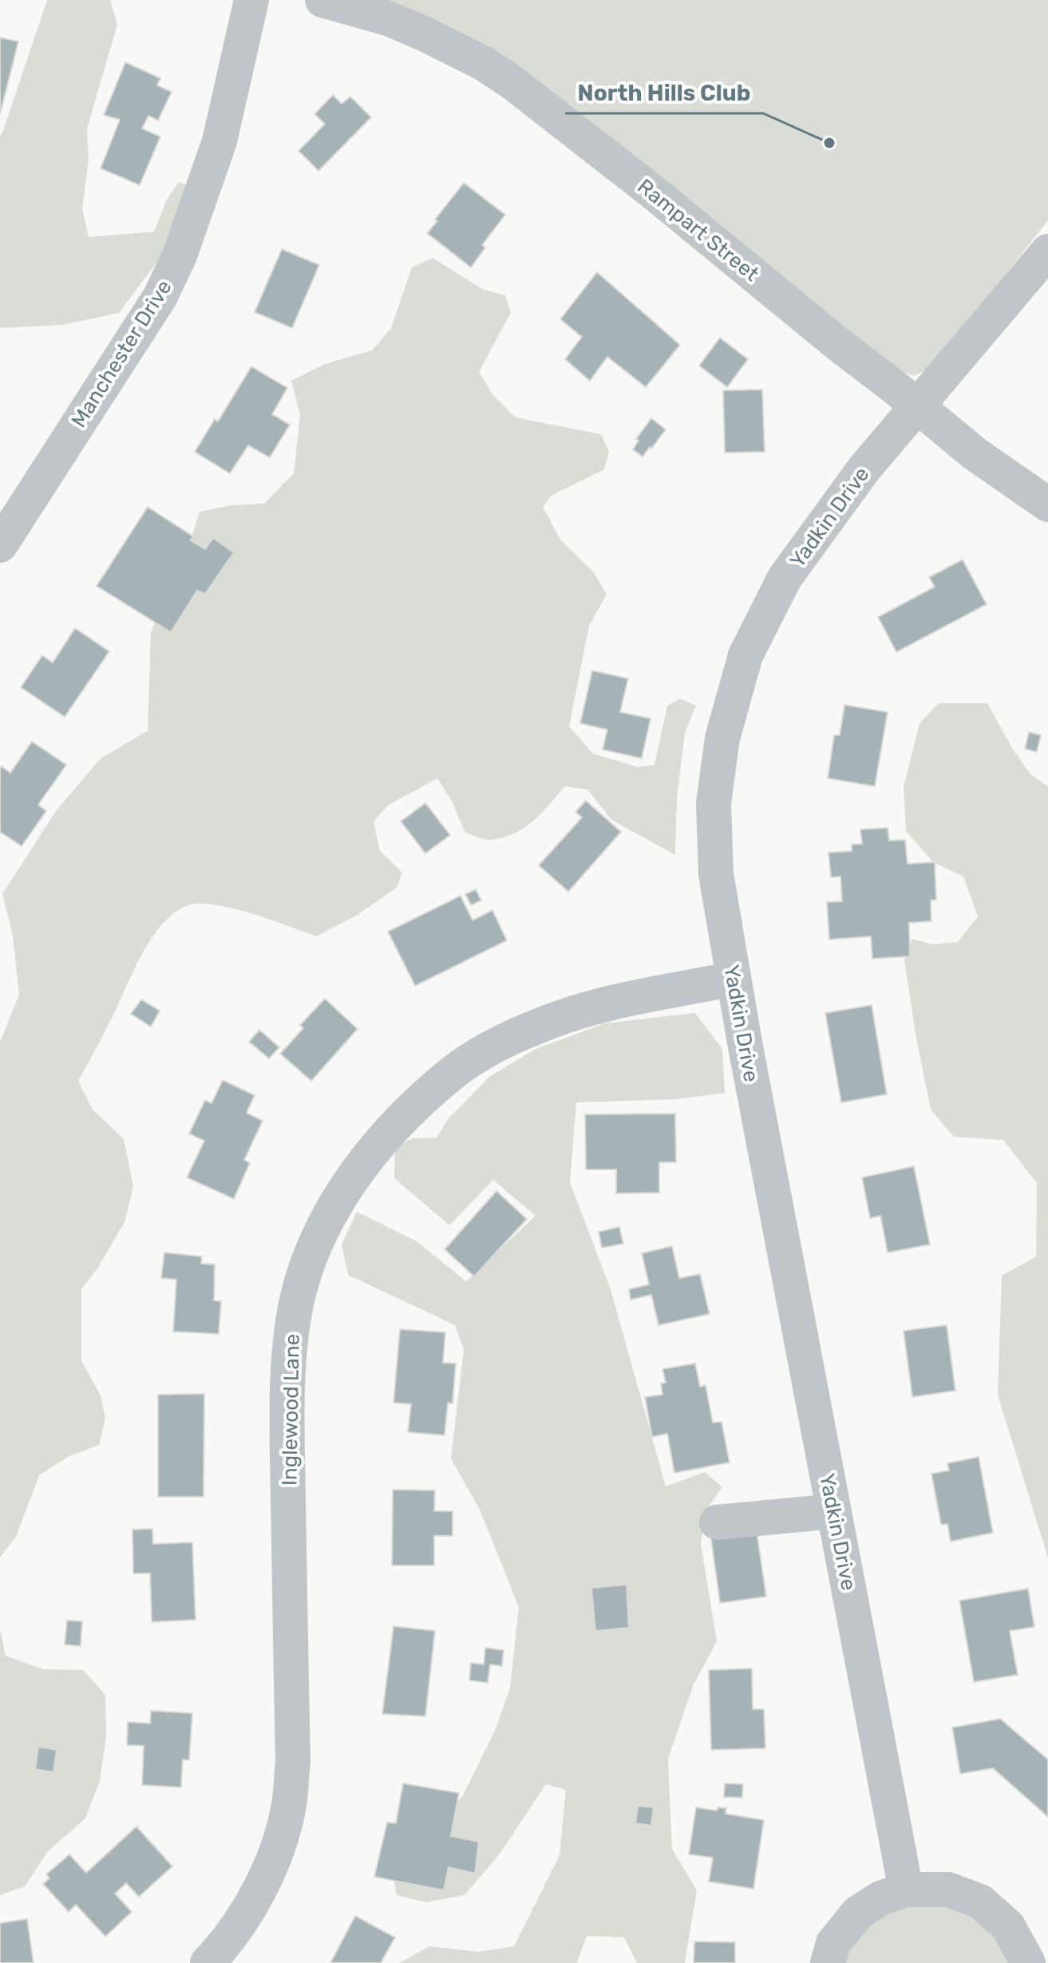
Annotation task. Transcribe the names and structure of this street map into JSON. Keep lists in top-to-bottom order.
{
  "streets": {
    "street": [
      "Rampart Street",
      "Manchester Drive",
      "Yadkin Drive",
      "Inglewood Lane"
    ]
  },
  "crossings": [
    ["Rampart Street", "Yadkin Drive"],
    ["Yadkin Drive", "Inglewood Lane"]
  ],
  "places": ["North Hills Club"]
}
